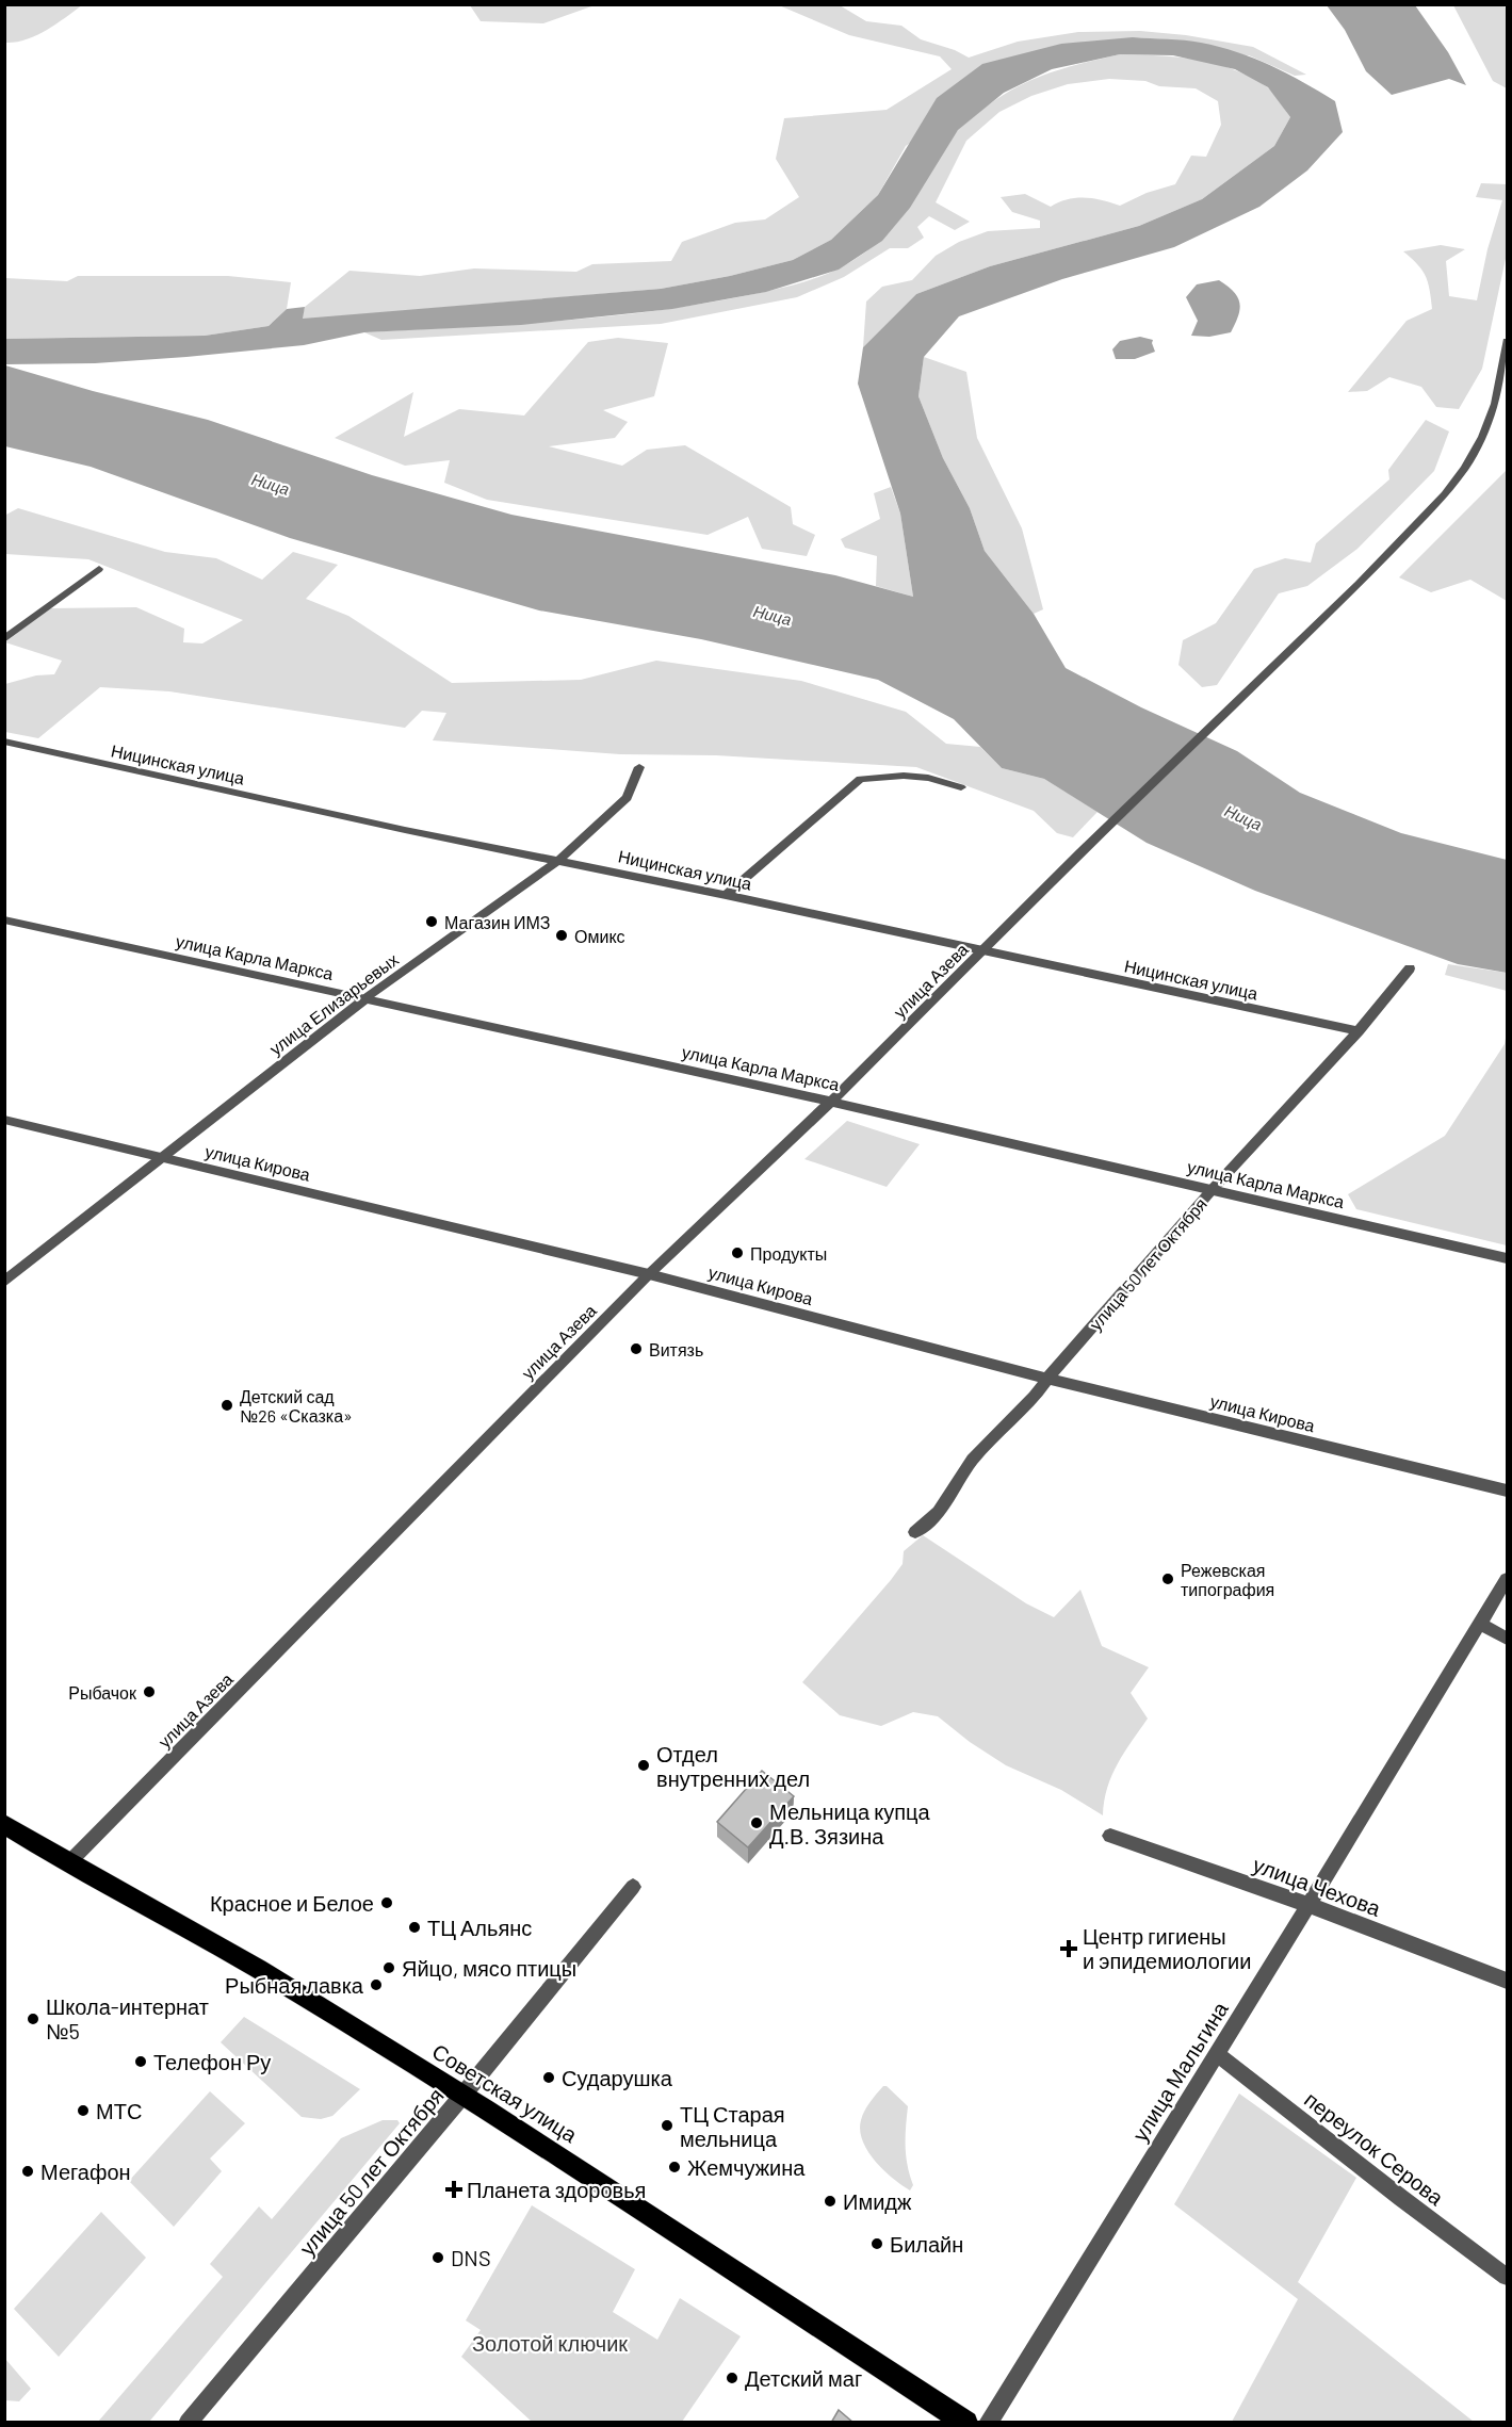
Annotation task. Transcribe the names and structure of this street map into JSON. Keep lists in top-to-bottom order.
{
  "streets": {
    "main road": ["Советская улица"],
    "street": [
      "Ницинская улица",
      "улица Карла Маркса",
      "улица Азева",
      "улица Елизарьевых",
      "улица Кирова",
      "улица 50 лет Октября",
      "улица Чехова",
      "улица Мальгина",
      "переулок Серова"
    ]
  },
  "crossings": [
    ["Ницинская улица", "улица Азева"],
    ["Ницинская улица", "улица Елизарьевых"],
    ["Ницинская улица", "улица 50 лет Октября"],
    ["улица Карла Маркса", "улица Азева"],
    ["улица Карла Маркса", "улица Елизарьевых"],
    ["улица Карла Маркса", "улица 50 лет Октября"],
    ["улица Азева", "улица Кирова"],
    ["улица Азева", "Советская улица"],
    ["улица Елизарьевых", "улица Кирова"],
    ["улица Кирова", "улица 50 лет Октября"],
    ["улица 50 лет Октября", "Советская улица"],
    ["улица Чехова", "улица Мальгина"],
    ["улица Мальгина", "переулок Серова"]
  ],
  "water": ["Ница"],
  "parks": ["Золотой ключик"],
  "places": {
    "other": [
      "Магазин ИМЗ",
      "Омикс",
      "Продукты",
      "Витязь",
      "Детский сад №26 «Сказка»",
      "Режевская типография",
      "Рыбачок",
      "Отдел внутренних дел",
      "Мельница купца Д.В. Зязина",
      "Красное и Белое",
      "ТЦ Альянс",
      "Яйцо, мясо птицы",
      "Рыбная лавка",
      "Школа-интернат №5",
      "Телефон Ру",
      "Сударушка",
      "МТС",
      "ТЦ Старая мельница",
      "Жемчужина",
      "Мегафон",
      "Имидж",
      "Билайн",
      "DNS",
      "Детский маг"
    ],
    "health": ["Центр гигиены и эпидемиологии", "Планета здоровья"]
  }
}
